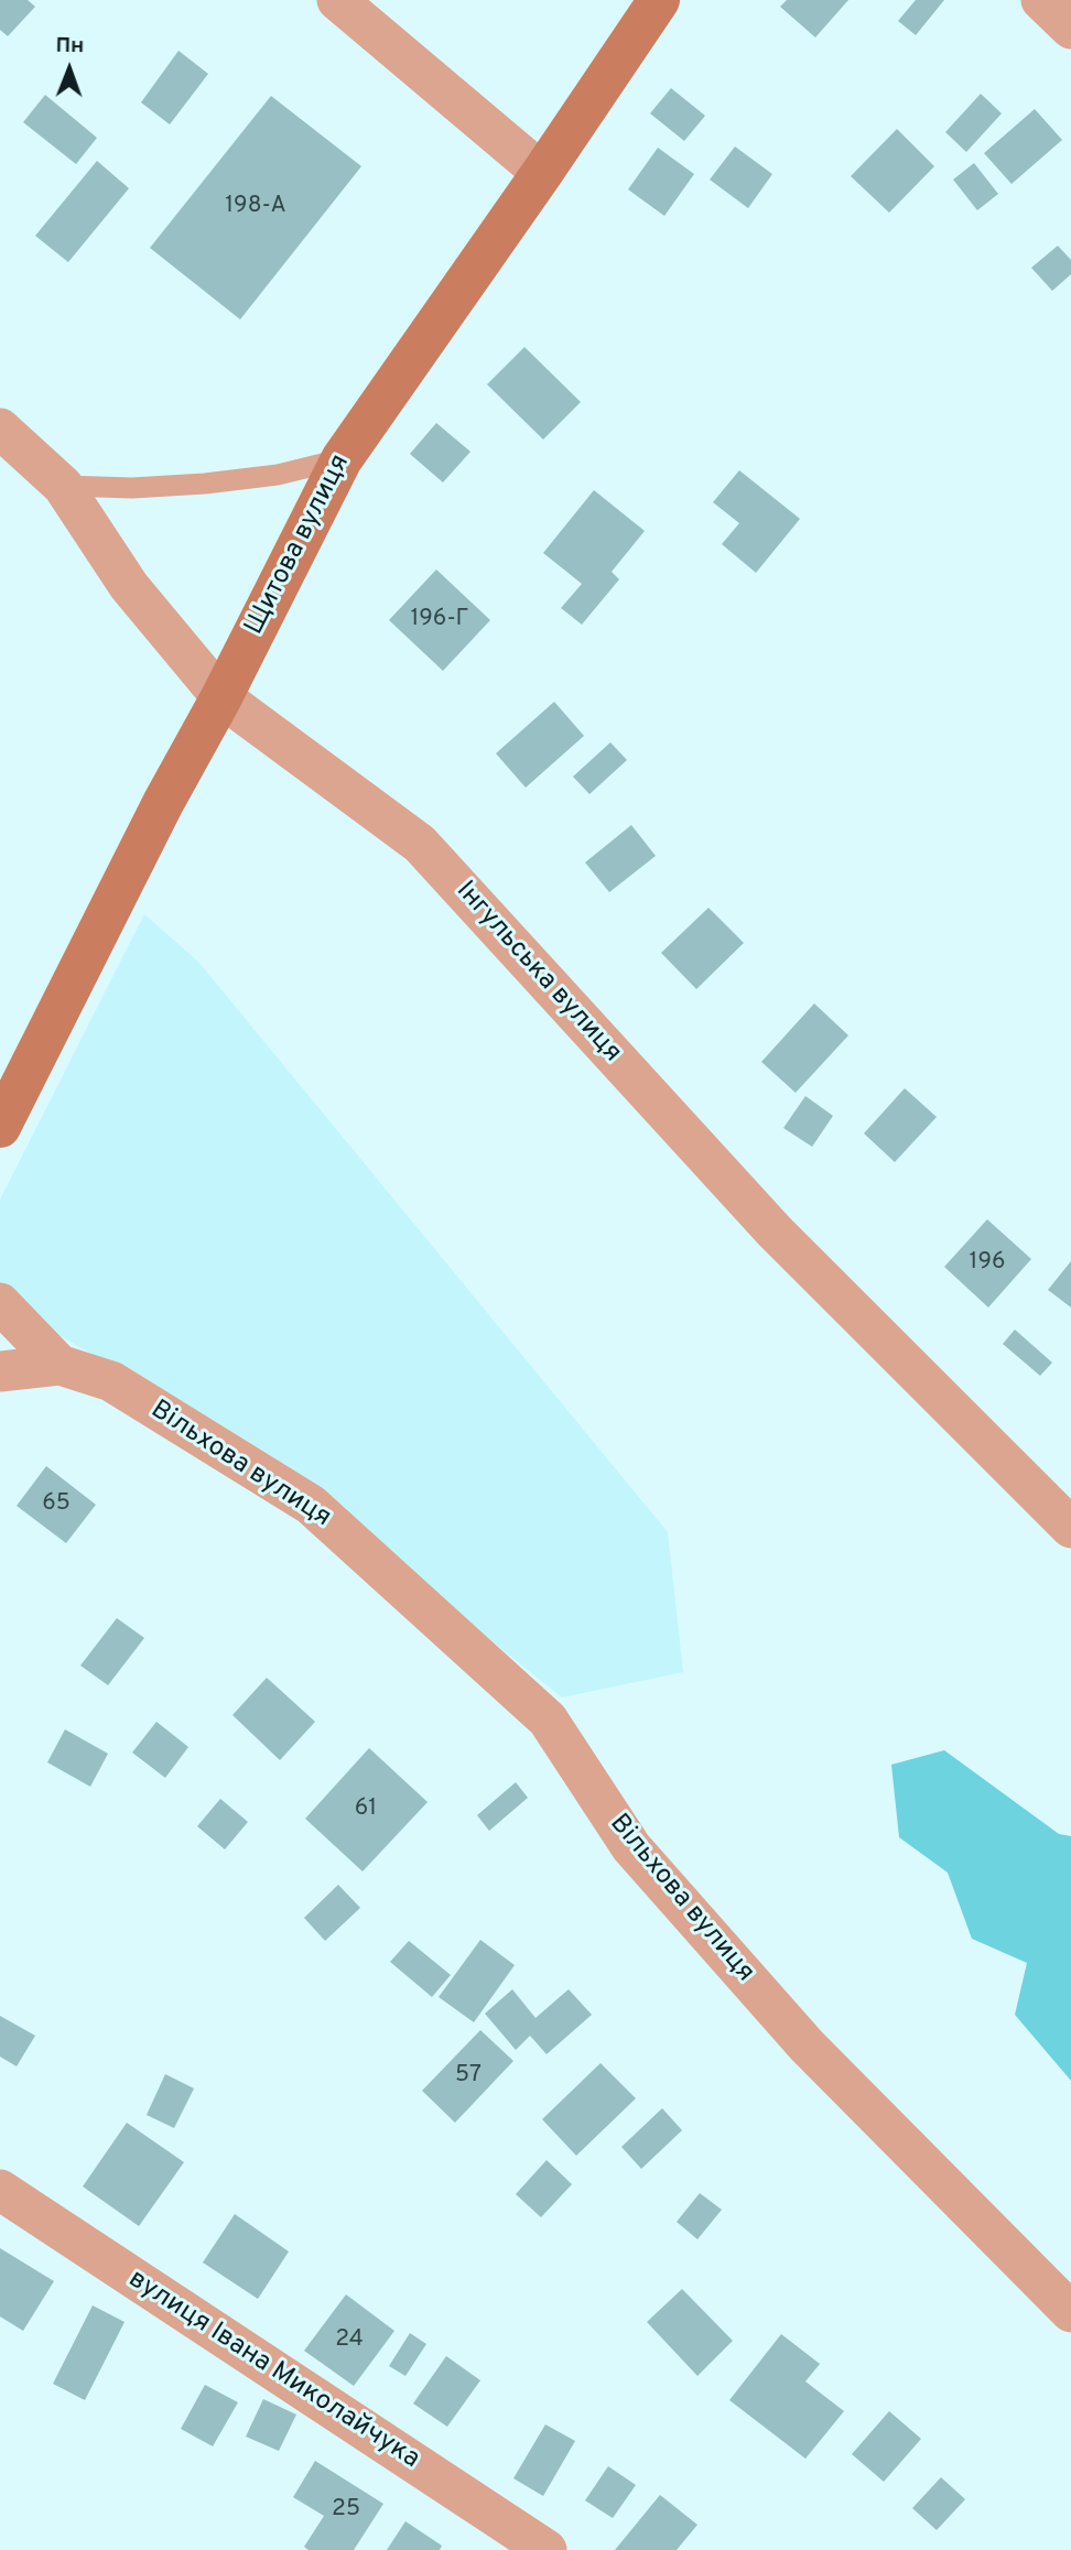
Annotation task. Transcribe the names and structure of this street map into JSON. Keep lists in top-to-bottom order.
{
  "streets": {
    "street": [
      "Щитова вулиця",
      "Інгульська вулиця",
      "Вільхова вулиця",
      "вулиця Івана Миколайчука"
    ]
  },
  "crossings": [
    ["Щитова вулиця", "Інгульська вулиця"]
  ],
  "house_numbers": [
    "198-А",
    "196-Г",
    "196",
    "65",
    "61",
    "57",
    "24",
    "25"
  ],
  "north": "top"
}
